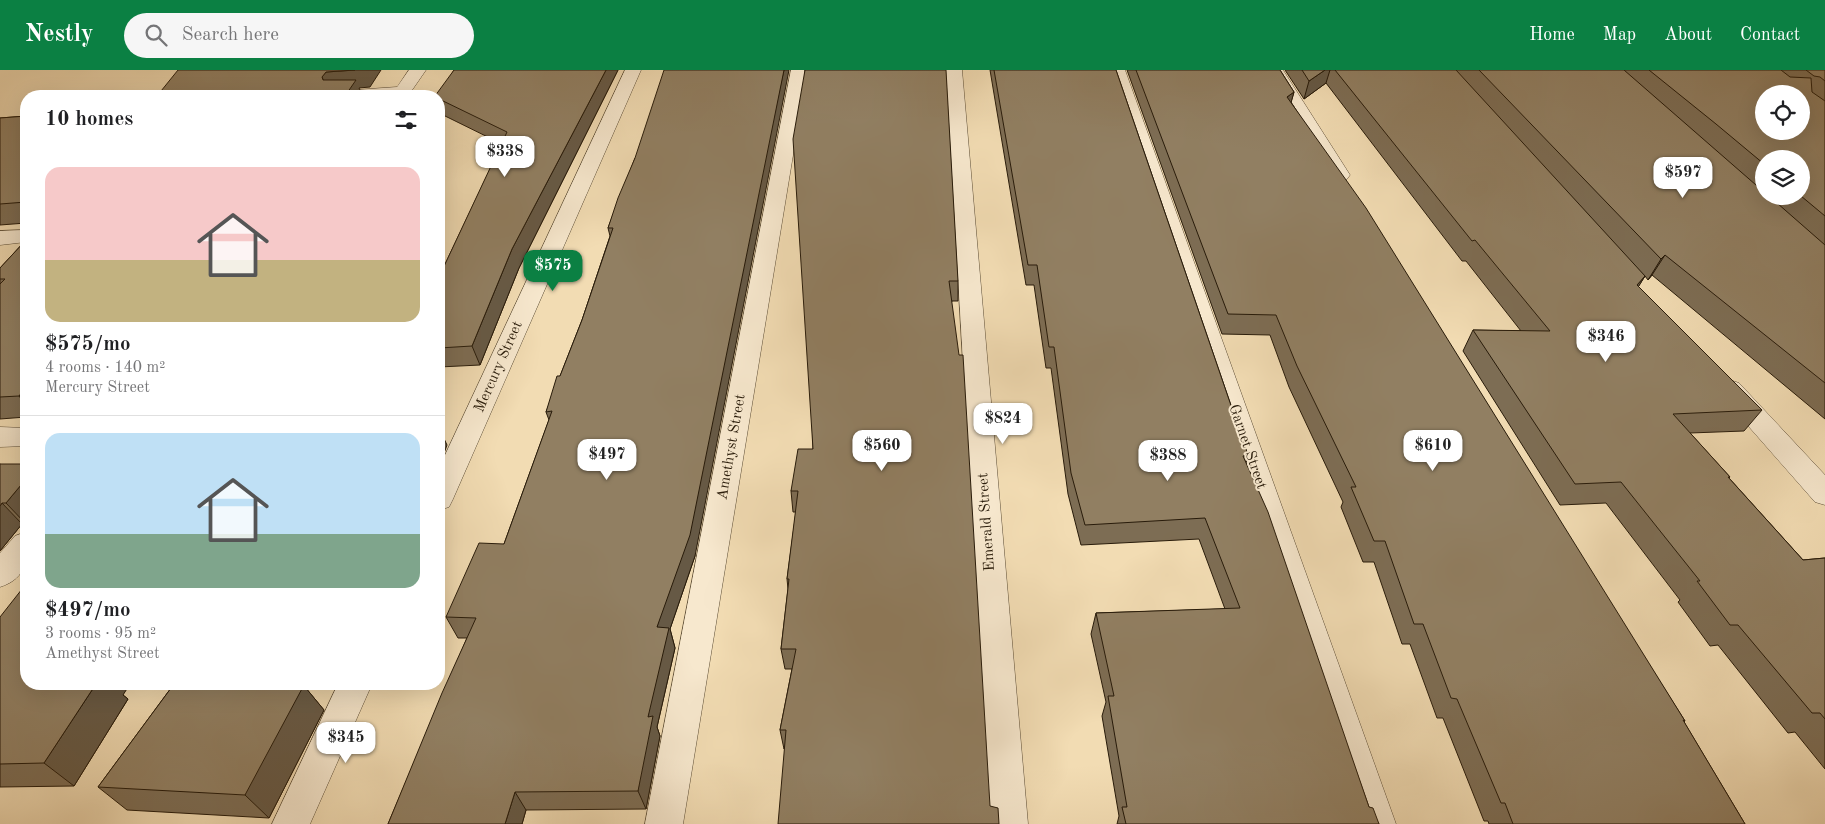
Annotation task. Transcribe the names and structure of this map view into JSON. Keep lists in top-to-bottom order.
{
  "streets": {
    "street": [
      "Mercury Street",
      "Amethyst Street",
      "Garnet Street",
      "Emerald Street"
    ]
  },
  "page": {
    "header": "Nestly",
    "search": "Search here",
    "nav": [
      "Home",
      "Map",
      "About",
      "Contact"
    ],
    "heading": "10 homes",
    "price": [
      "$338",
      "$597",
      "$575",
      "$346",
      "$824",
      "$560",
      "$610",
      "$497",
      "$388",
      "$345"
    ],
    "list": [
      {
        "name": "$575/mo",
        "note": "4 rooms · 140 m² · Mercury Street"
      },
      {
        "name": "$497/mo",
        "note": "3 rooms · 95 m² · Amethyst Street"
      }
    ]
  }
}
